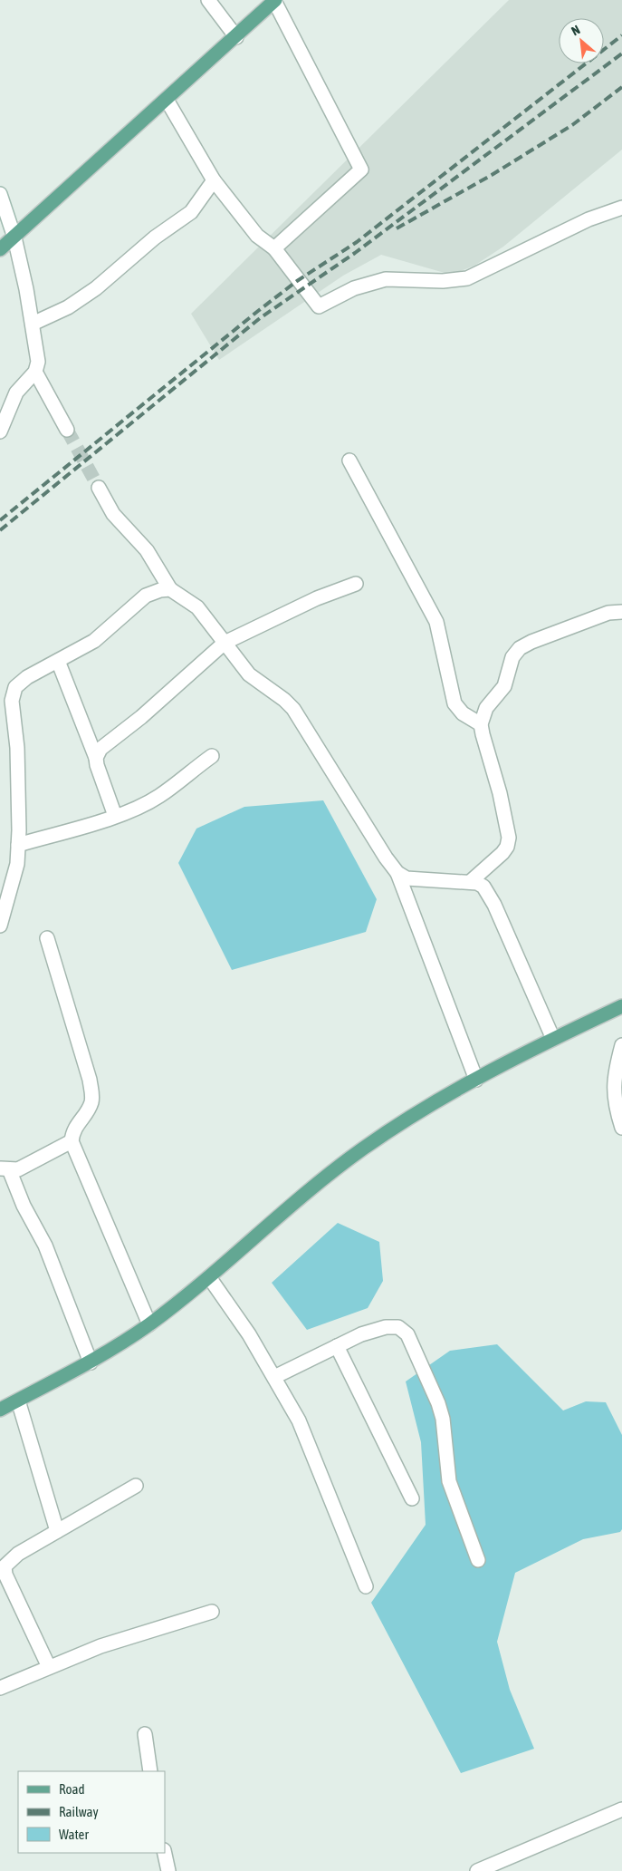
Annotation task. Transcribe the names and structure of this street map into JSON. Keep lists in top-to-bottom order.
{
  "legend": ["Road", "Railway", "Water"],
  "north": "top left"
}
